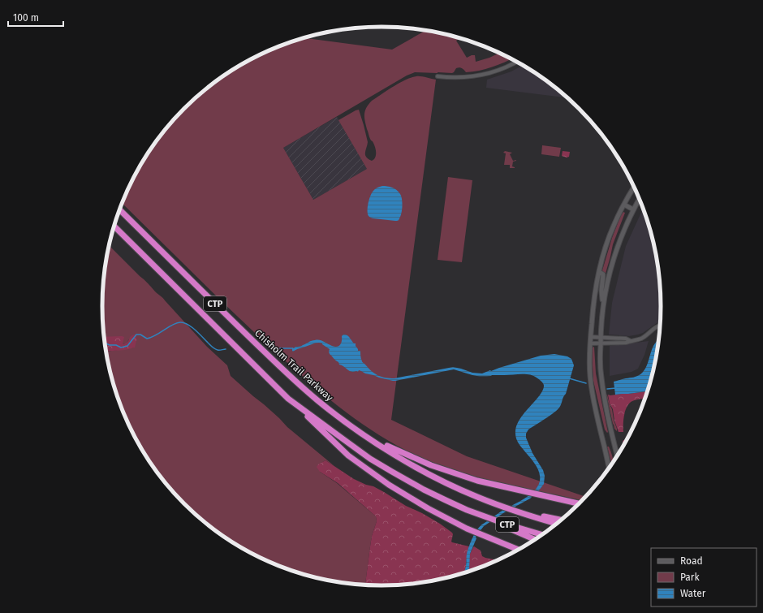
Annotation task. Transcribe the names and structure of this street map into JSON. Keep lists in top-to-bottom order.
{
  "streets": {
    "highway": ["CTP", "Chisholm Trail Parkway"]
  },
  "legend": ["Road", "Park", "Water"],
  "scale_bar": "100 m"
}
